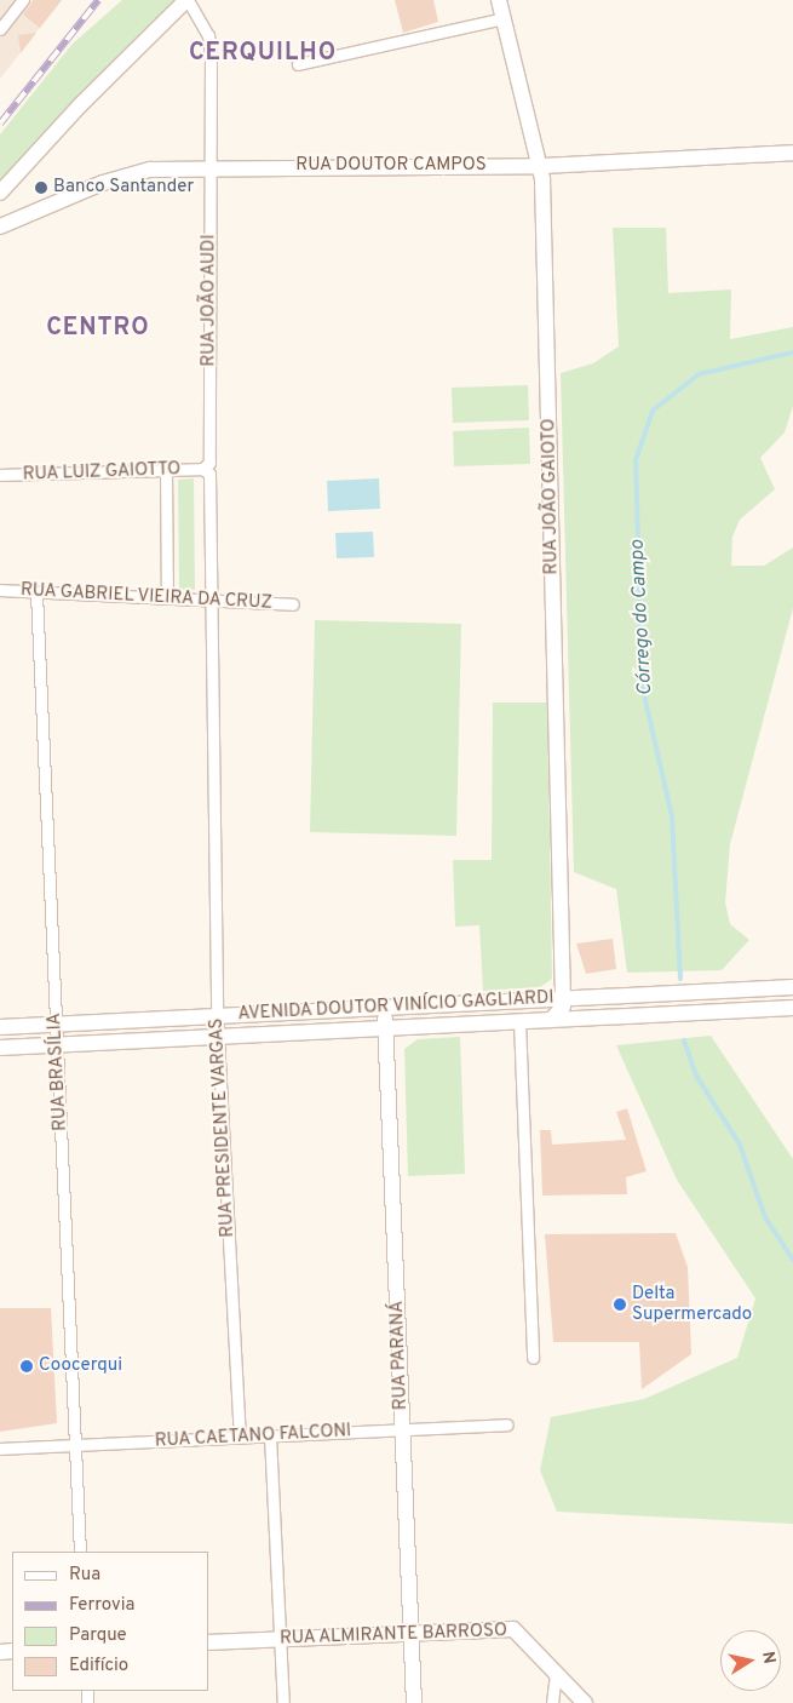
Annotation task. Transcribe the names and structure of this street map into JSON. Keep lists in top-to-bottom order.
{
  "streets": {
    "street": [
      "RUA DOUTOR CAMPOS",
      "RUA JOÃO AUDI",
      "RUA LUIZ GAIOTTO",
      "RUA JOÃO GAIOTO",
      "RUA GABRIEL VIEIRA DA CRUZ",
      "AVENIDA DOUTOR VINÍCIO GAGLIARDI",
      "RUA BRASÍLIA",
      "RUA PRESIDENTE VARGAS",
      "RUA PARANÁ",
      "RUA CAETANO FALCONI",
      "RUA ALMIRANTE BARROSO"
    ]
  },
  "crossings": [
    ["RUA DOUTOR CAMPOS", "RUA JOÃO AUDI"],
    ["RUA DOUTOR CAMPOS", "RUA JOÃO GAIOTO"],
    ["RUA JOÃO AUDI", "RUA LUIZ GAIOTTO"],
    ["RUA JOÃO AUDI", "RUA GABRIEL VIEIRA DA CRUZ"],
    ["RUA JOÃO AUDI", "RUA PRESIDENTE VARGAS"],
    ["RUA JOÃO GAIOTO", "AVENIDA DOUTOR VINÍCIO GAGLIARDI"],
    ["RUA GABRIEL VIEIRA DA CRUZ", "RUA BRASÍLIA"],
    ["RUA GABRIEL VIEIRA DA CRUZ", "RUA PRESIDENTE VARGAS"],
    ["AVENIDA DOUTOR VINÍCIO GAGLIARDI", "RUA BRASÍLIA"],
    ["AVENIDA DOUTOR VINÍCIO GAGLIARDI", "RUA PRESIDENTE VARGAS"],
    ["AVENIDA DOUTOR VINÍCIO GAGLIARDI", "RUA PARANÁ"],
    ["RUA BRASÍLIA", "RUA CAETANO FALCONI"],
    ["RUA PRESIDENTE VARGAS", "RUA CAETANO FALCONI"],
    ["RUA PARANÁ", "RUA CAETANO FALCONI"],
    ["RUA PARANÁ", "RUA ALMIRANTE BARROSO"]
  ],
  "districts": ["CERQUILHO", "CENTRO"],
  "water": ["Córrego do Campo"],
  "places": ["Banco Santander", "Delta Supermercado", "Coocerqui"],
  "legend": [
    "Rua",
    "Ferrovia",
    "Parque",
    "Edifício"
  ],
  "north": "right"
}
